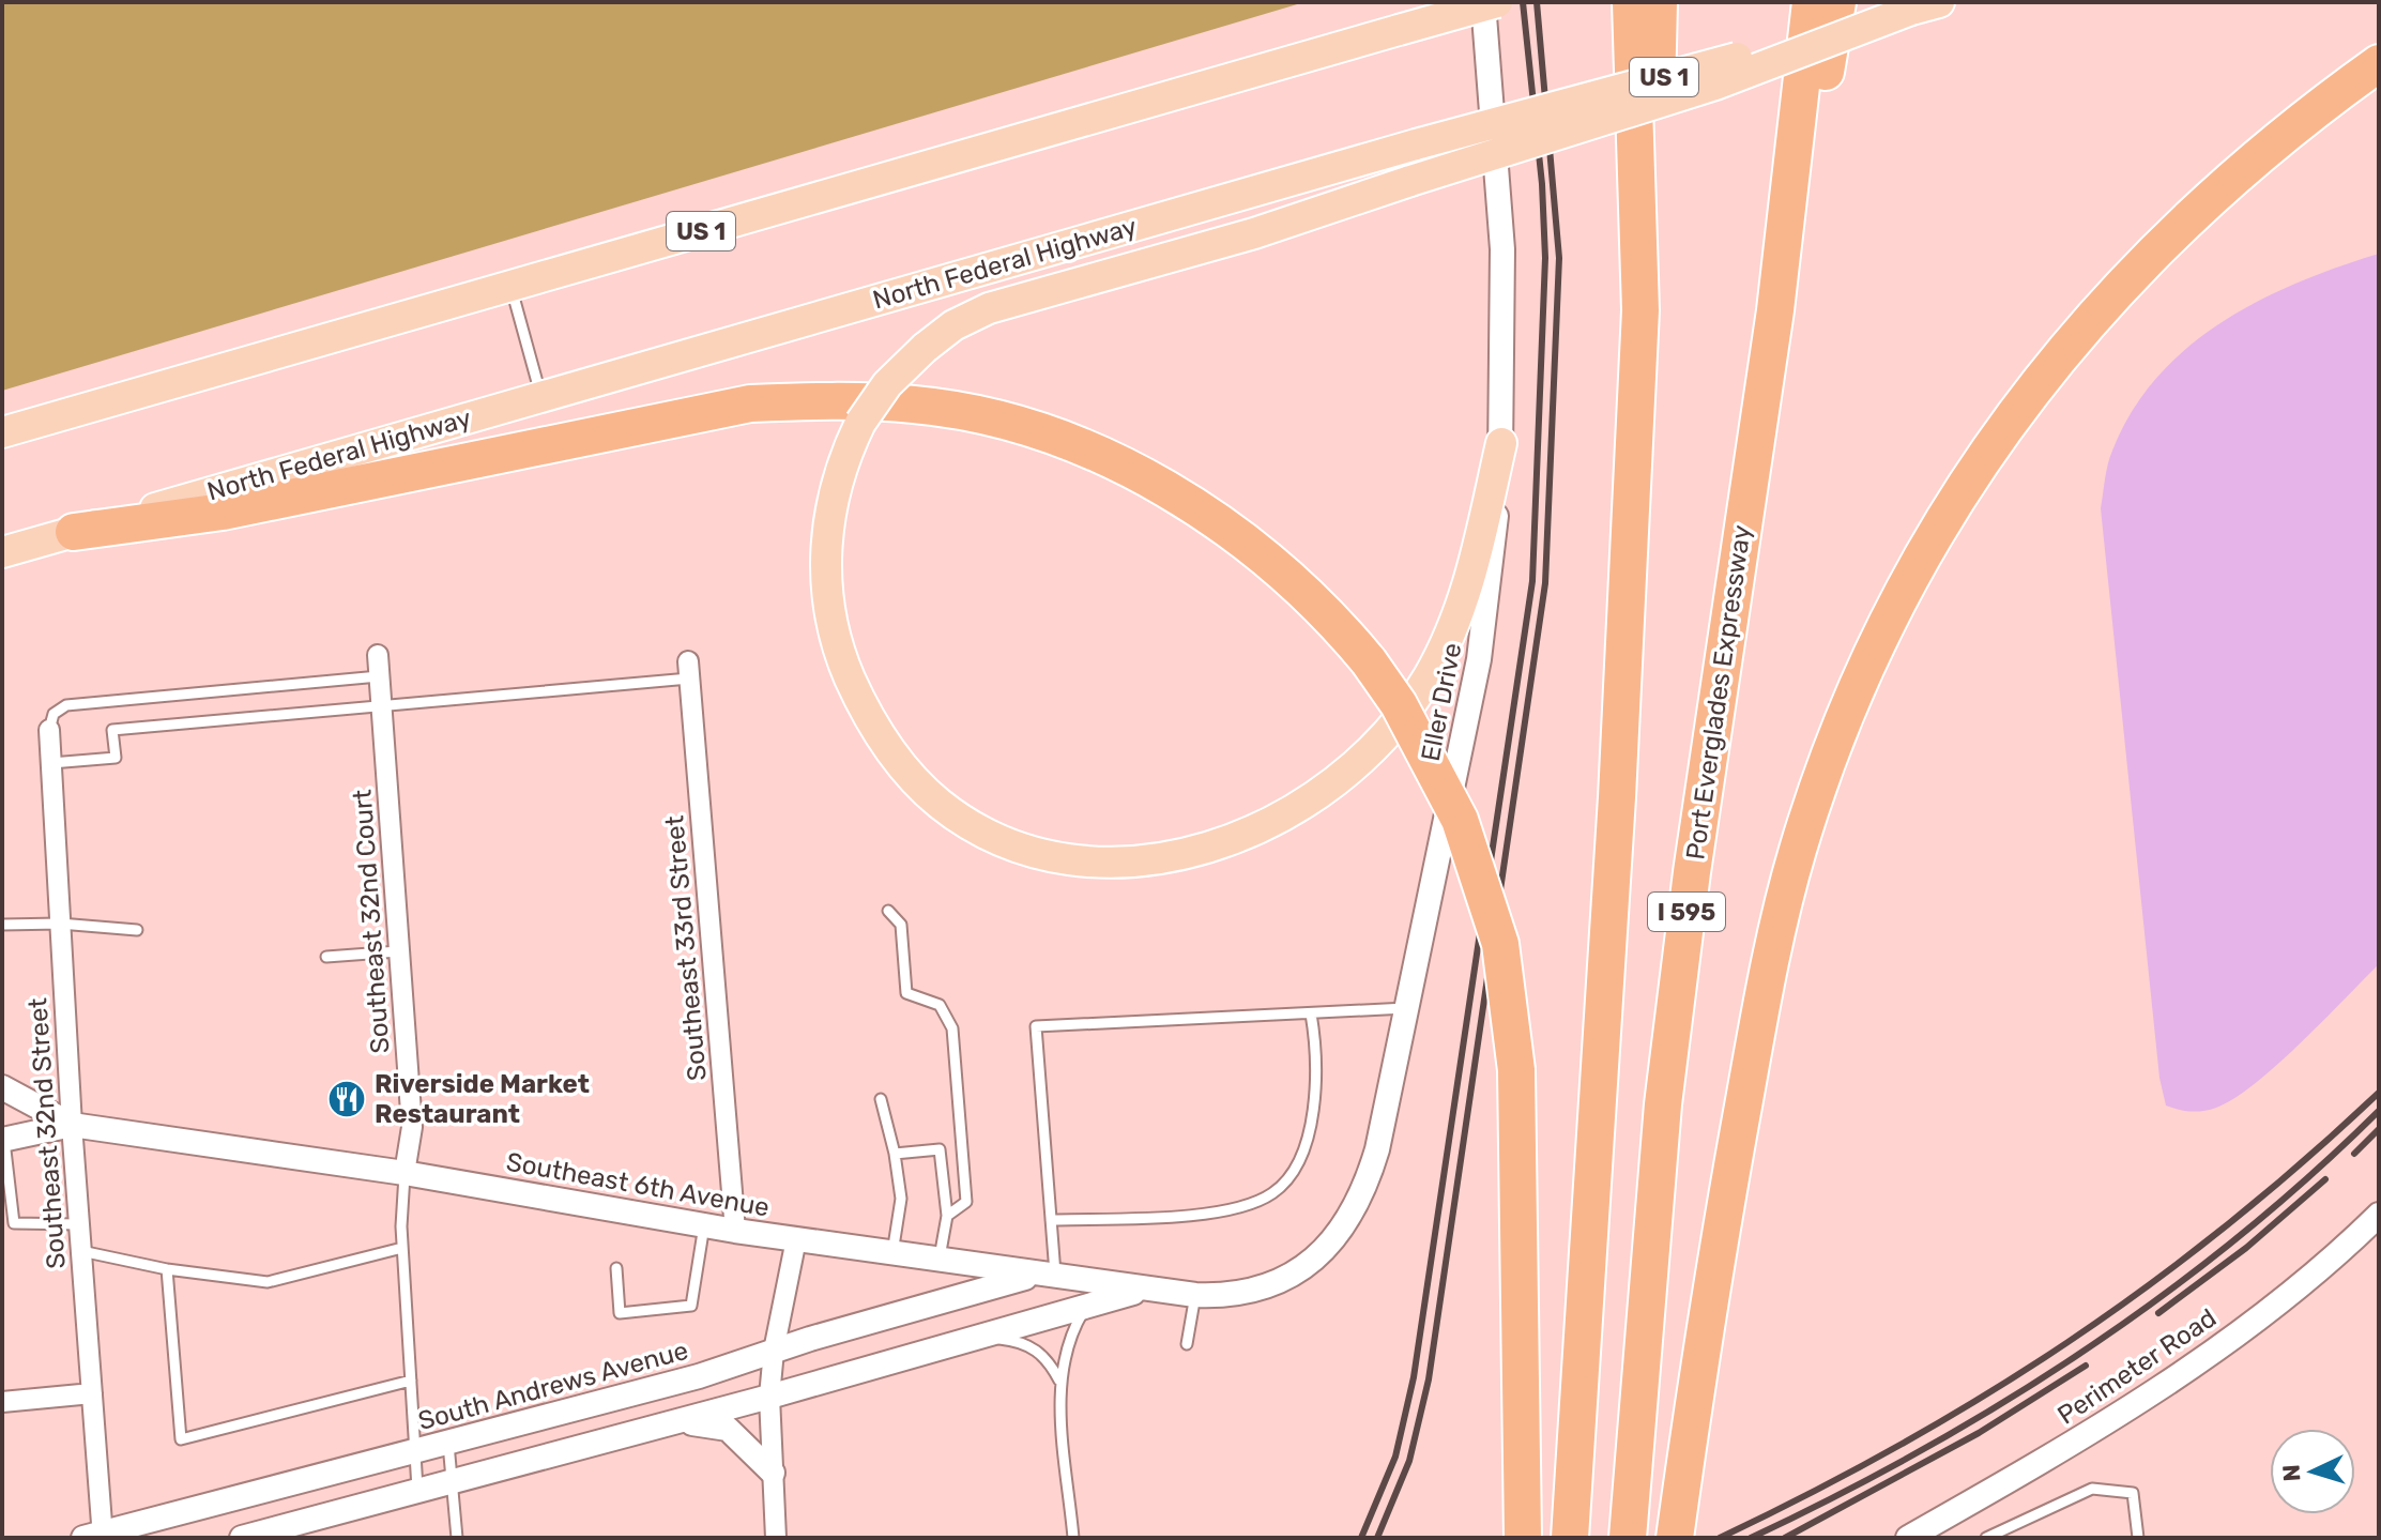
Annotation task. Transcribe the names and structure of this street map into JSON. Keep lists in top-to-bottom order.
{
  "streets": {
    "highway": ["Port Everglades Expressway", "I 595"],
    "main road": ["US 1", "North Federal Highway"],
    "street": [
      "Eller Drive",
      "Southeast 32nd Court",
      "Southeast 33rd Street",
      "Southeast 32nd Street",
      "Southeast 6th Avenue",
      "Perimeter Road",
      "South Andrews Avenue"
    ]
  },
  "crossings": [
    ["US 1", "North Federal Highway"],
    ["Eller Drive", "Southeast 6th Avenue"],
    ["Southeast 32nd Court", "Southeast 6th Avenue"],
    ["Southeast 32nd Court", "South Andrews Avenue"],
    ["Southeast 33rd Street", "Southeast 6th Avenue"],
    ["Southeast 32nd Street", "Southeast 6th Avenue"],
    ["Southeast 32nd Street", "South Andrews Avenue"],
    ["Southeast 6th Avenue", "South Andrews Avenue"]
  ],
  "places": {
    "restaurant": ["Riverside Market Restaurant"]
  },
  "north": "left"
}
